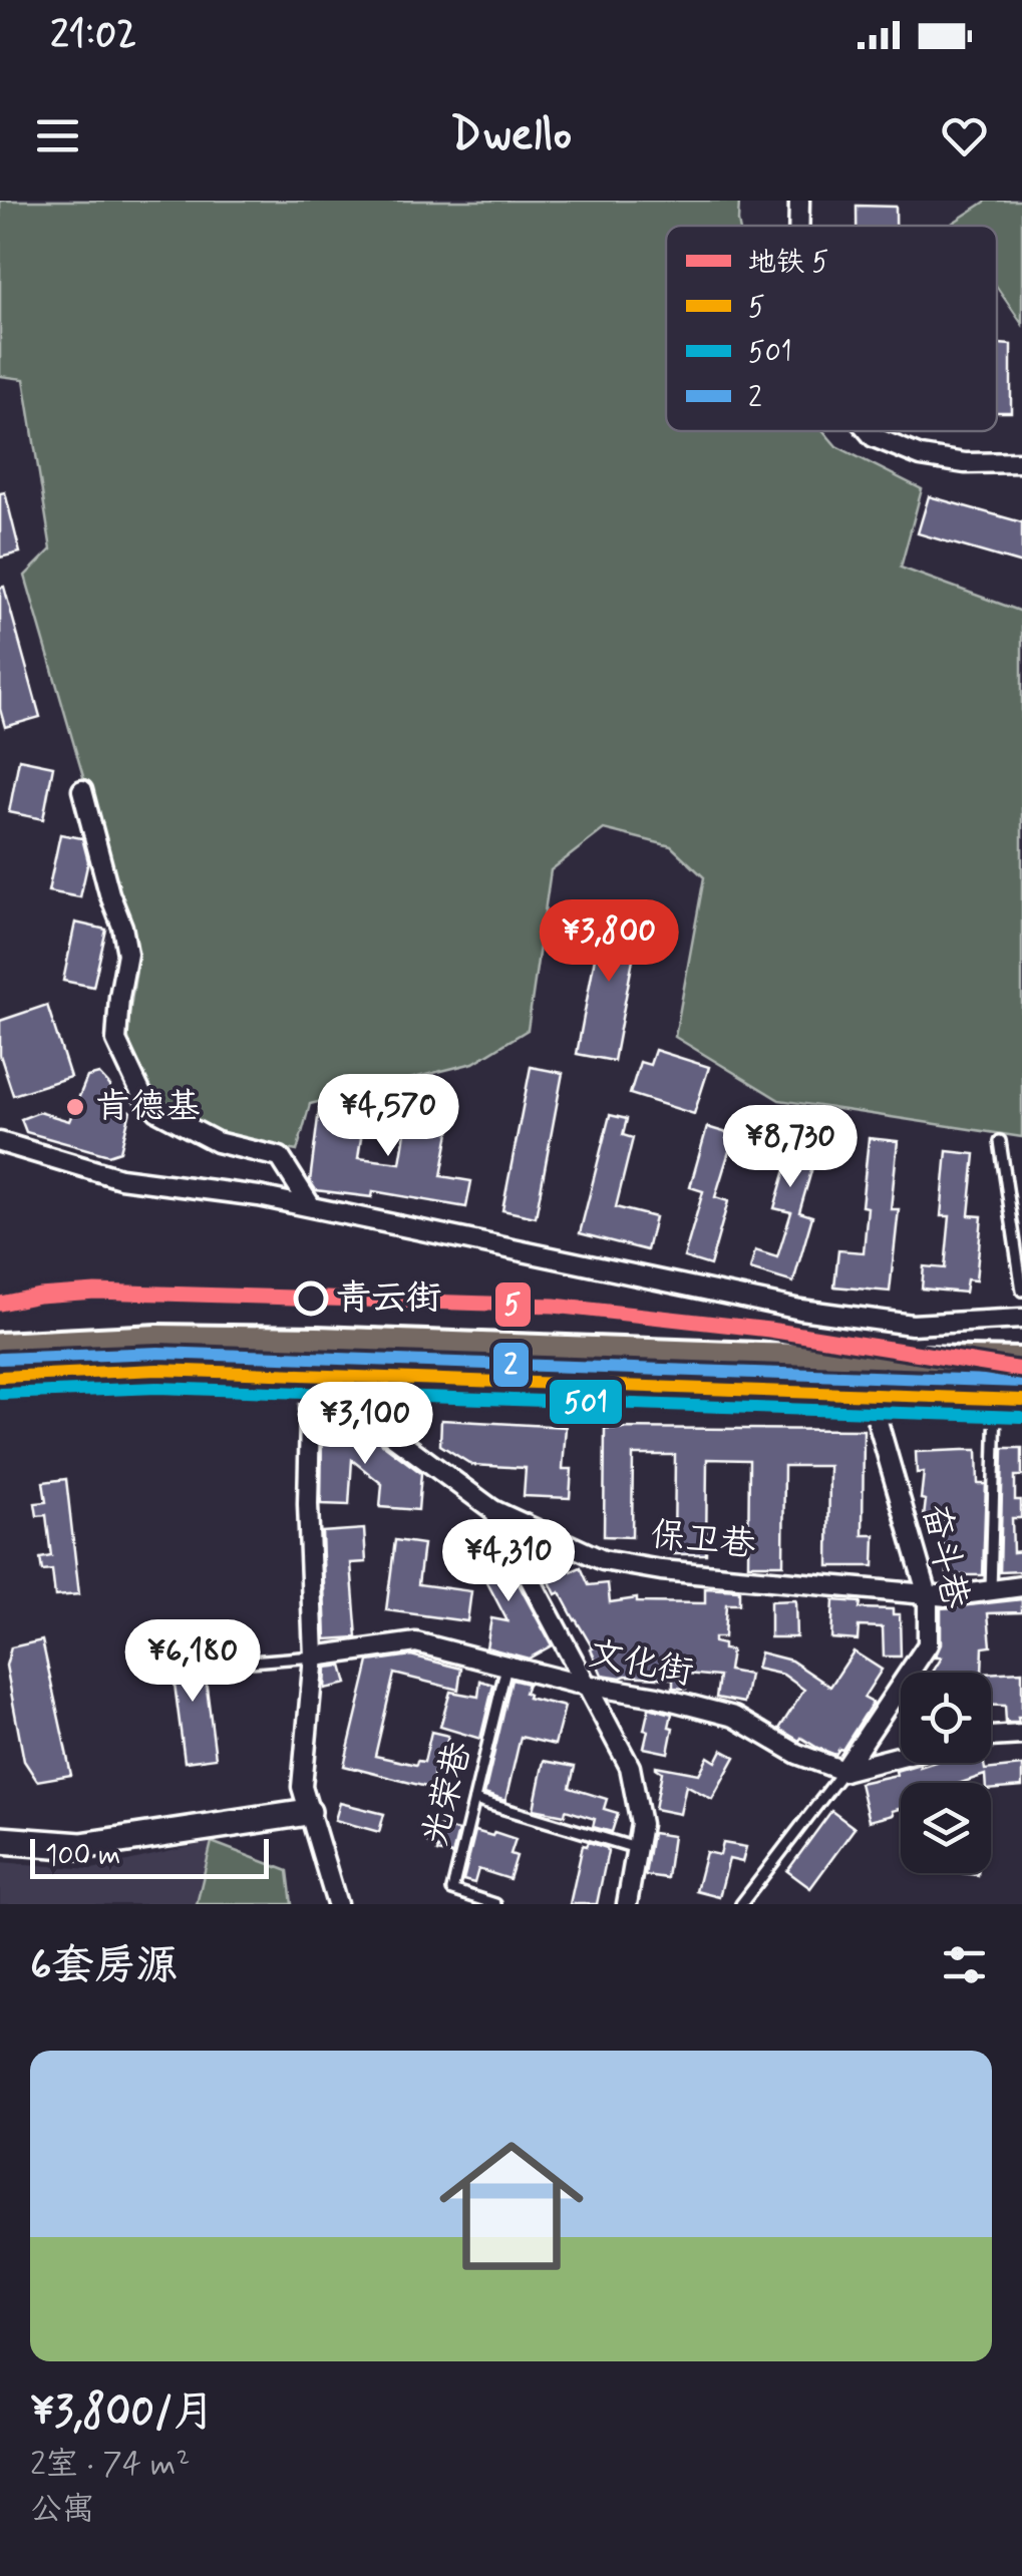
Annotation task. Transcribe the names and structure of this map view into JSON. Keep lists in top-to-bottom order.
{
  "streets": {
    "street": ["保卫巷", "奋斗巷", "文化街"],
    "lane": ["光荣巷"]
  },
  "crossings": [
    ["保卫巷", "奋斗巷"],
    ["奋斗巷", "文化街"],
    ["文化街", "光荣巷"]
  ],
  "places": ["肯德基", "青云街"],
  "lines": [
    "metro line 5",
    "transit line 2",
    "transit line 5",
    "transit line 501"
  ],
  "legend": [
    "地铁 5",
    "5",
    "501",
    "2"
  ],
  "scale_bar": "100 m",
  "page": {
    "status": "21:02",
    "header": "Dwello",
    "price": [
      "¥3,800",
      "¥4,570",
      "¥8,730",
      "¥3,100",
      "¥4,310",
      "¥6,180"
    ],
    "scale": "100 m",
    "heading": "6套房源",
    "list": [
      {
        "name": "¥3,800/月",
        "note": "2室 · 74 m² · 公寓"
      }
    ]
  }
}
